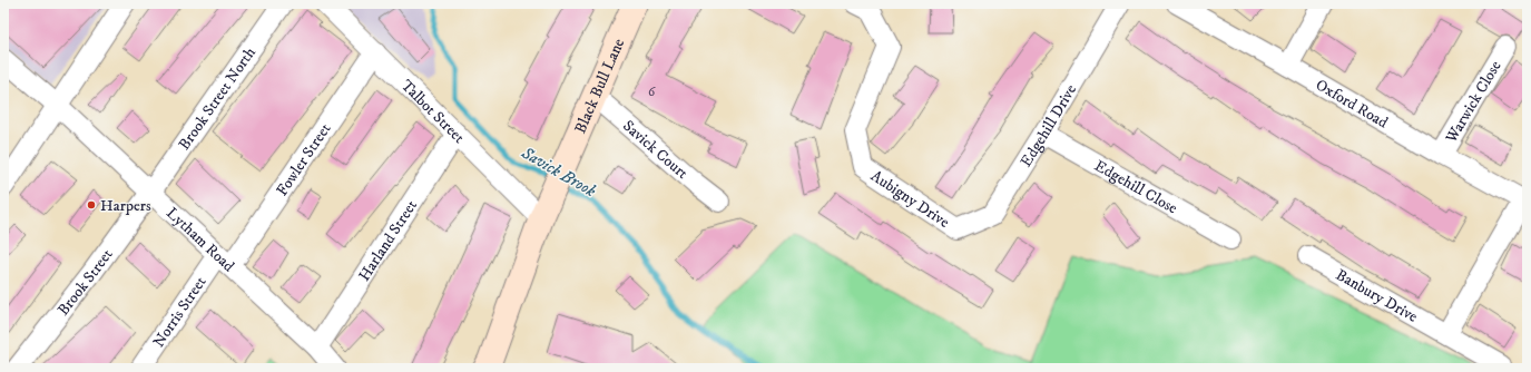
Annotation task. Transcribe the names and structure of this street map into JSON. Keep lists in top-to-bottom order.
{
  "streets": {
    "street": [
      "Black Bull Lane",
      "Brook Street North",
      "Warwick Close",
      "Oxford Road",
      "Talbot Street",
      "Edgehill Drive",
      "Savick Court",
      "Fowler Street",
      "Edgehill Close",
      "Aubigny Drive",
      "Lytham Road",
      "Harland Street",
      "Brook Street",
      "Banbury Drive",
      "Norris Street"
    ]
  },
  "crossings": [
    ["Black Bull Lane", "Talbot Street"],
    ["Black Bull Lane", "Savick Court"],
    ["Brook Street North", "Lytham Road"],
    ["Brook Street North", "Brook Street"],
    ["Warwick Close", "Oxford Road"],
    ["Talbot Street", "Fowler Street"],
    ["Talbot Street", "Harland Street"],
    ["Edgehill Drive", "Edgehill Close"],
    ["Edgehill Drive", "Aubigny Drive"],
    ["Fowler Street", "Lytham Road"],
    ["Fowler Street", "Norris Street"],
    ["Lytham Road", "Harland Street"],
    ["Lytham Road", "Brook Street"],
    ["Lytham Road", "Norris Street"]
  ],
  "water": ["Savick Brook"],
  "places": ["Harpers"],
  "house_numbers": ["6"]
}
